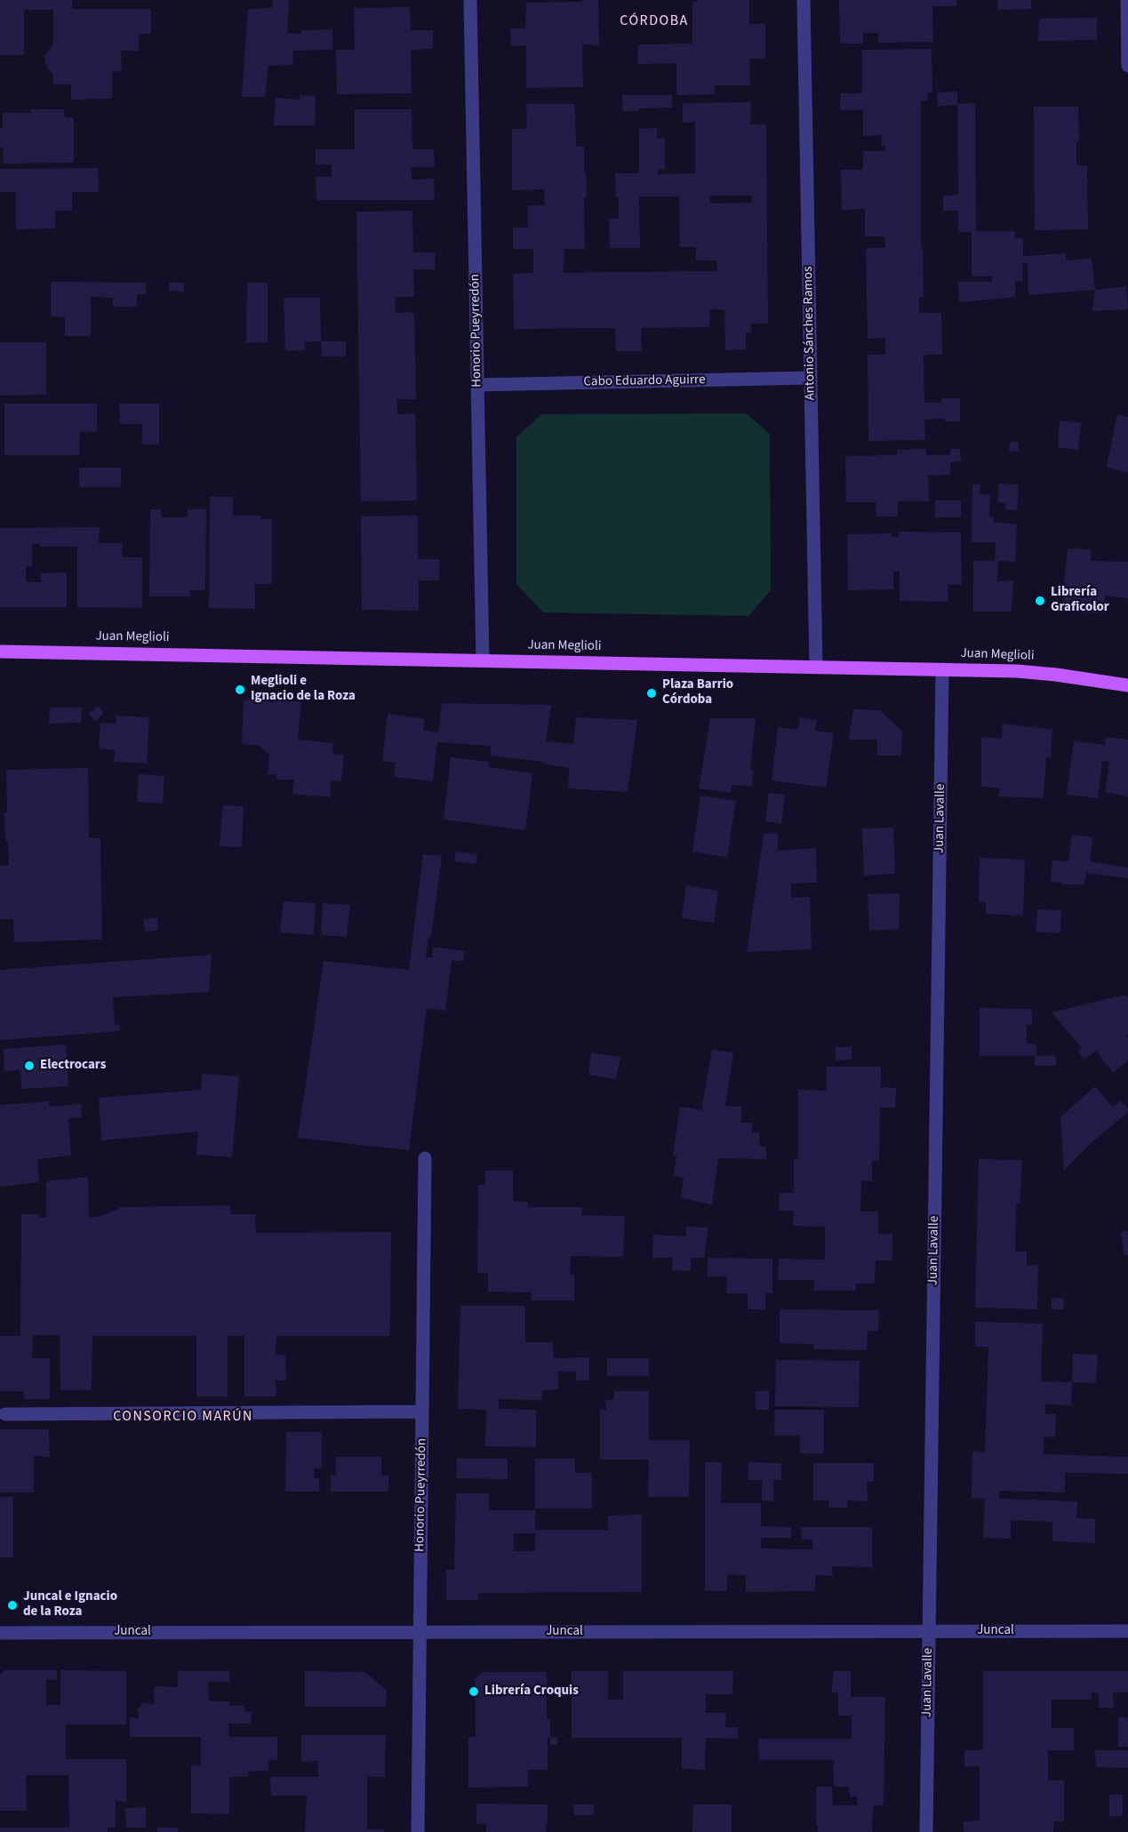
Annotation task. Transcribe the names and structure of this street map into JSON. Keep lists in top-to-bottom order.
{
  "streets": {
    "main road": ["Juan Meglioli"],
    "street": [
      "Honorio Pueyrredón",
      "Antonio Sánches Ramos",
      "Cabo Eduardo Aguirre",
      "Juan Lavalle",
      "Juncal"
    ]
  },
  "crossings": [
    ["Honorio Pueyrredón", "Cabo Eduardo Aguirre"],
    ["Honorio Pueyrredón", "Juan Meglioli"],
    ["Honorio Pueyrredón", "Juncal"],
    ["Antonio Sánches Ramos", "Cabo Eduardo Aguirre"],
    ["Antonio Sánches Ramos", "Juan Meglioli"],
    ["Juan Meglioli", "Juan Lavalle"],
    ["Juan Lavalle", "Juncal"]
  ],
  "districts": ["CÓRDOBA", "CONSORCIO MARÚN"],
  "places": [
    "Librería Graficolor",
    "Meglioli e Ignacio de la Roza",
    "Plaza Barrio Córdoba",
    "Electrocars",
    "Juncal e Ignacio de la Roza",
    "Librería Croquis"
  ]
}
